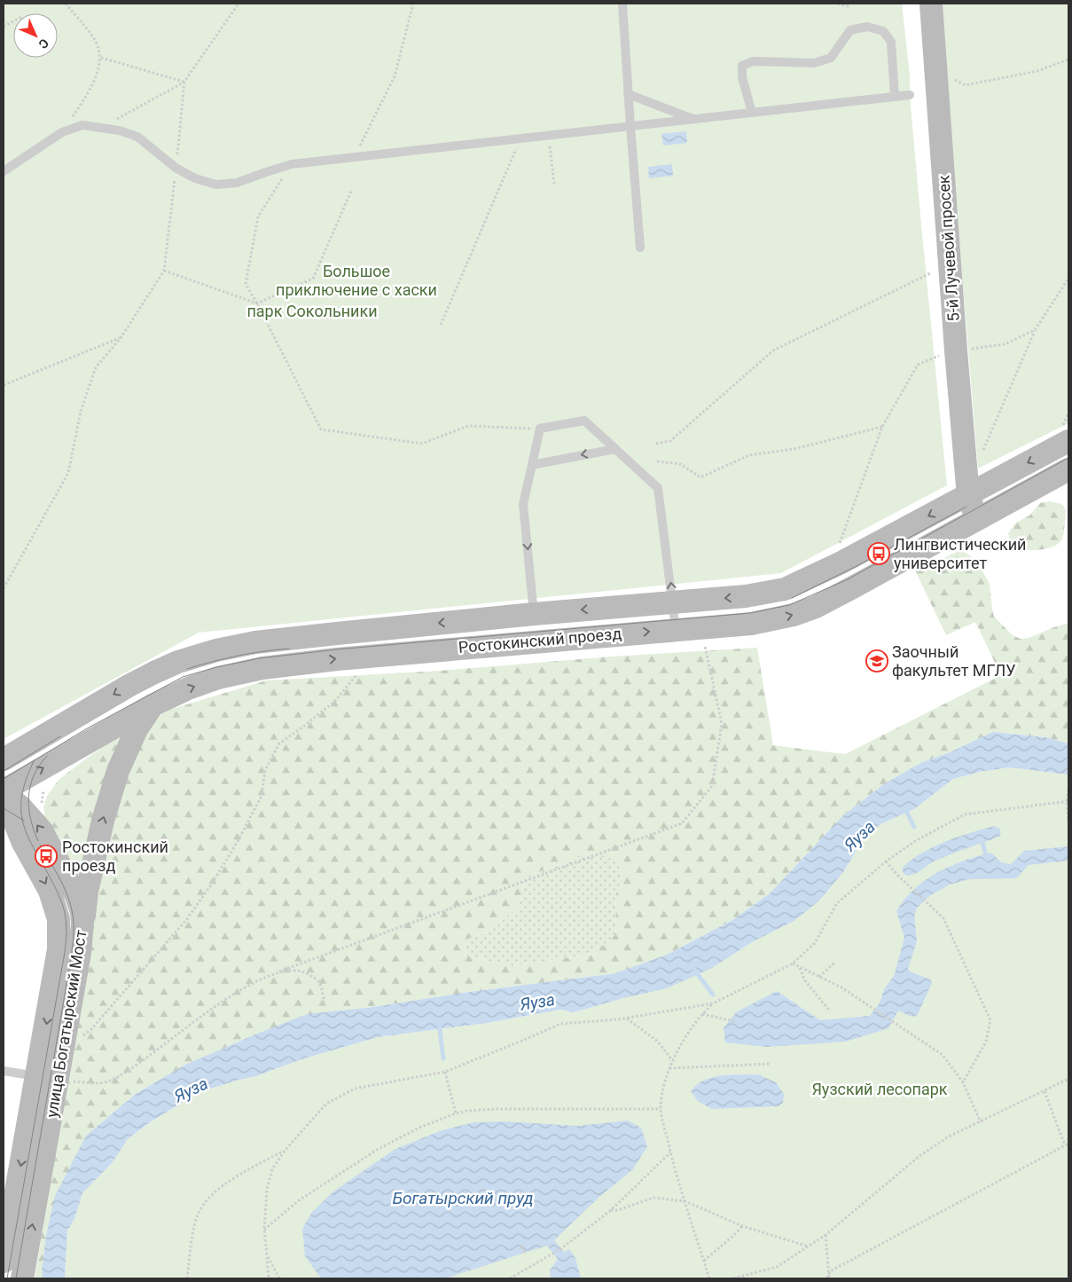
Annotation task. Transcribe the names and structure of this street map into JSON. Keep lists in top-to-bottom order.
{
  "streets": {
    "main road": ["5-й Лучевой просек", "Ростокинский проезд", "улица Богатырский Мост"]
  },
  "crossings": [
    ["5-й Лучевой просек", "Ростокинский проезд"],
    ["Ростокинский проезд", "улица Богатырский Мост"]
  ],
  "water": ["Яуза", "Богатырский пруд"],
  "parks": ["Большое приключение с хаски", "парк Сокольники", "Яузский лесопарк"],
  "places": {
    "bus stop": ["Лингвистический университет", "Ростокинский проезд"],
    "school or university": ["Заочный факультет МГЛУ"]
  },
  "north": "bottom right"
}
